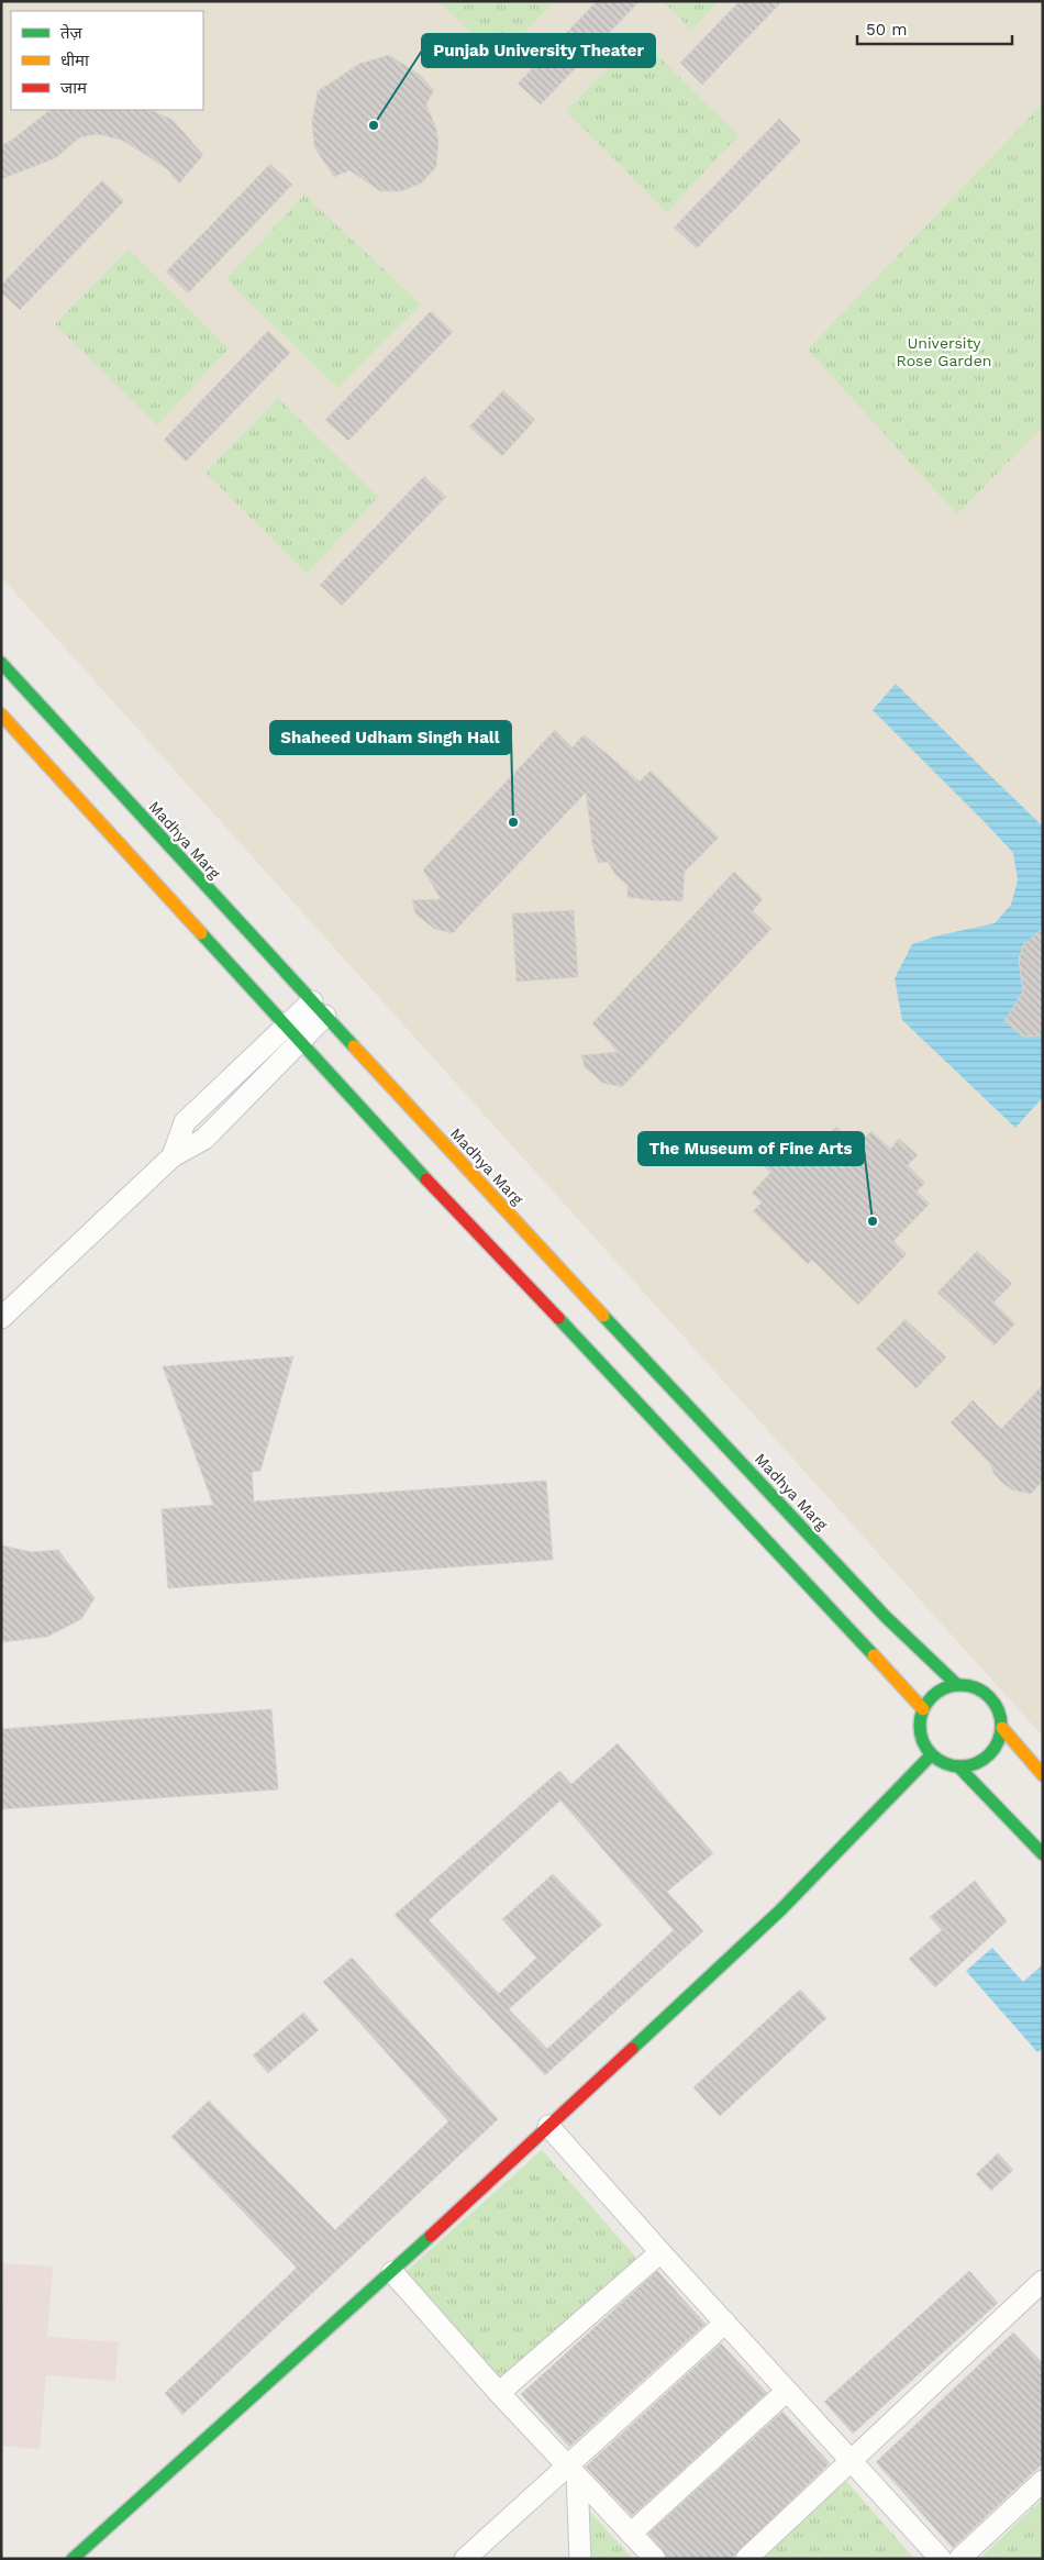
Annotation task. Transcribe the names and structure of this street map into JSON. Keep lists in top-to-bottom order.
{
  "streets": {
    "main road": ["Madhya Marg"]
  },
  "parks": ["University Rose Garden"],
  "places": ["Punjab University Theater", "Shaheed Udham Singh Hall", "The Museum of Fine Arts"],
  "legend": ["तेज़", "धीमा", "जाम"],
  "scale_bar": "50 m"
}
